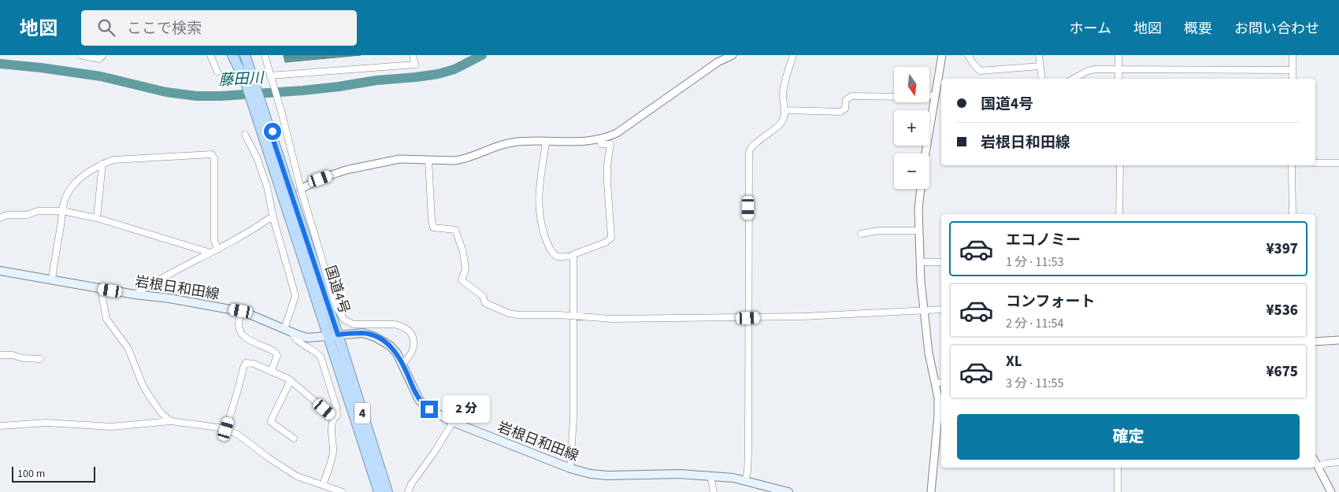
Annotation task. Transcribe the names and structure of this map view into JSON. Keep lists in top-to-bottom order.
{
  "streets": {
    "highway": ["国道4号", "4"],
    "main road": ["岩根日和田線"]
  },
  "crossings": [
    ["岩根日和田線", "国道4号"]
  ],
  "water": ["藤田川"],
  "scale_bar": "100 m",
  "north": "bottom",
  "page": {
    "header": "地図",
    "search": "ここで検索",
    "nav": [
      "ホーム",
      "地図",
      "概要",
      "お問い合わせ"
    ],
    "map_buttons": ["+", "−"],
    "banner": ["国道4号", "岩根日和田線"],
    "list": [
      {
        "name": "エコノミー",
        "note": "1 分 · 11:53",
        "value": "¥397"
      },
      {
        "name": "コンフォート",
        "note": "2 分 · 11:54",
        "value": "¥536"
      },
      {
        "name": "XL",
        "note": "3 分 · 11:55",
        "value": "¥675"
      }
    ],
    "bubble": "2 分",
    "buttons": "確定",
    "scale": "100 m"
  }
}
